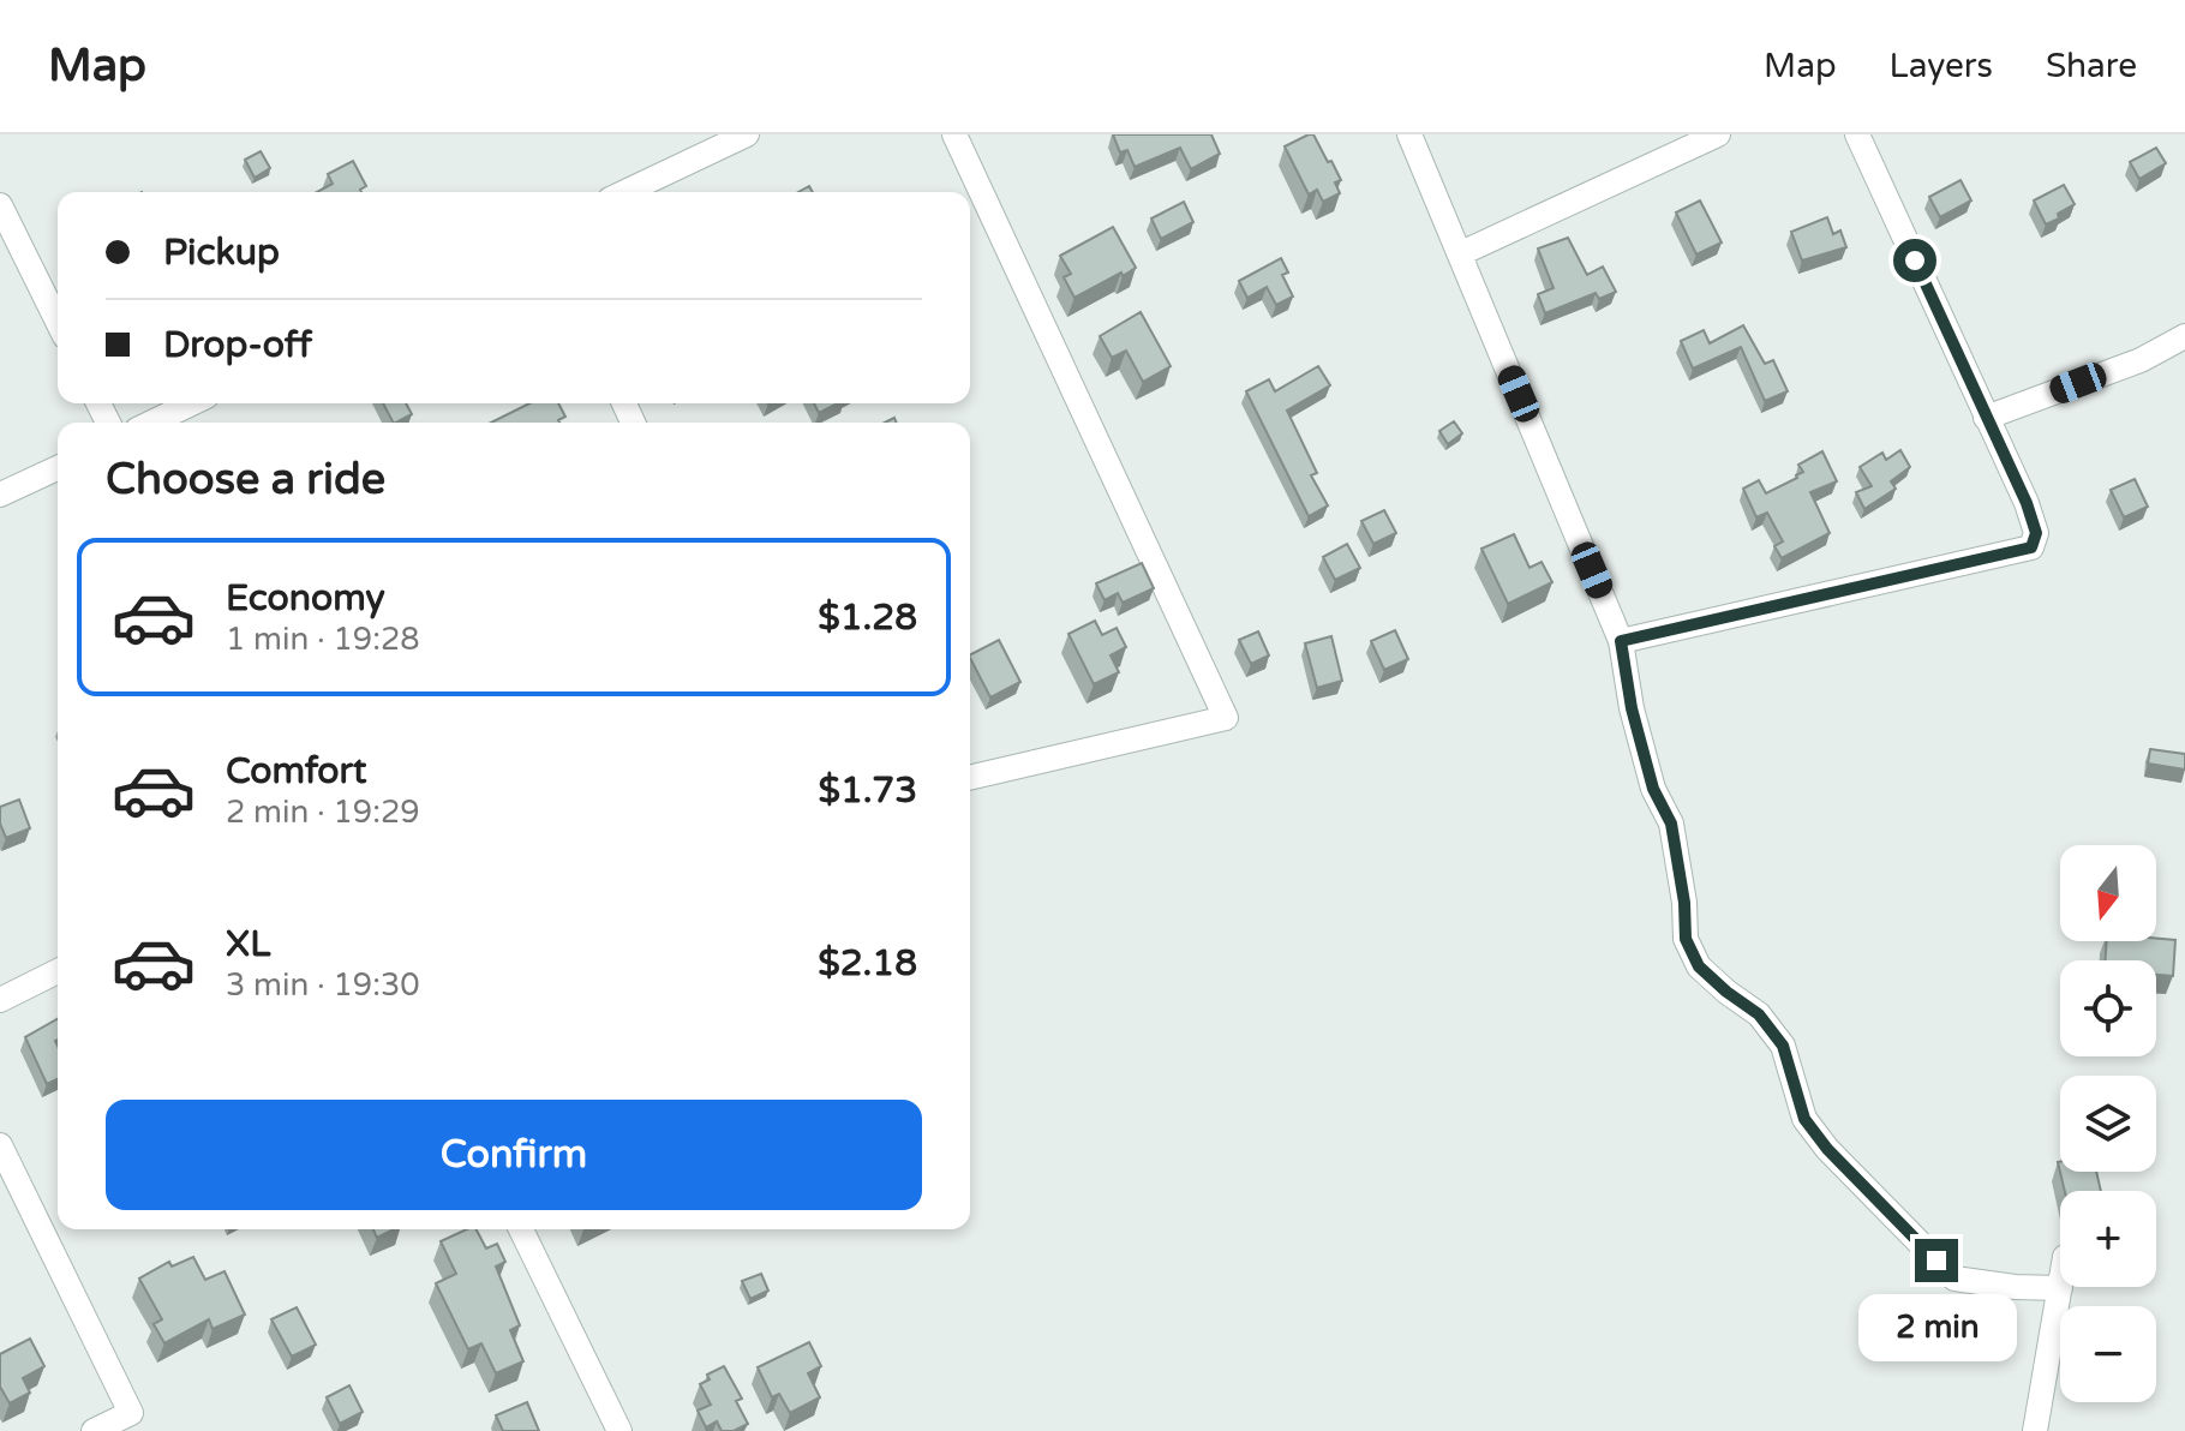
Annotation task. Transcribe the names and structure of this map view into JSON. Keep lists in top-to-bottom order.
{
  "north": "bottom",
  "page": {
    "header": "Map",
    "nav": ["Map", "Layers", "Share"],
    "banner": ["Pickup", "Drop-off"],
    "heading": "Choose a ride",
    "list": [
      {
        "name": "Economy",
        "note": "1 min · 19:28",
        "value": "$1.28"
      },
      {
        "name": "Comfort",
        "note": "2 min · 19:29",
        "value": "$1.73"
      },
      {
        "name": "XL",
        "note": "3 min · 19:30",
        "value": "$2.18"
      }
    ],
    "map_buttons": ["+", "−"],
    "buttons": "Confirm",
    "bubble": "2 min"
  }
}
